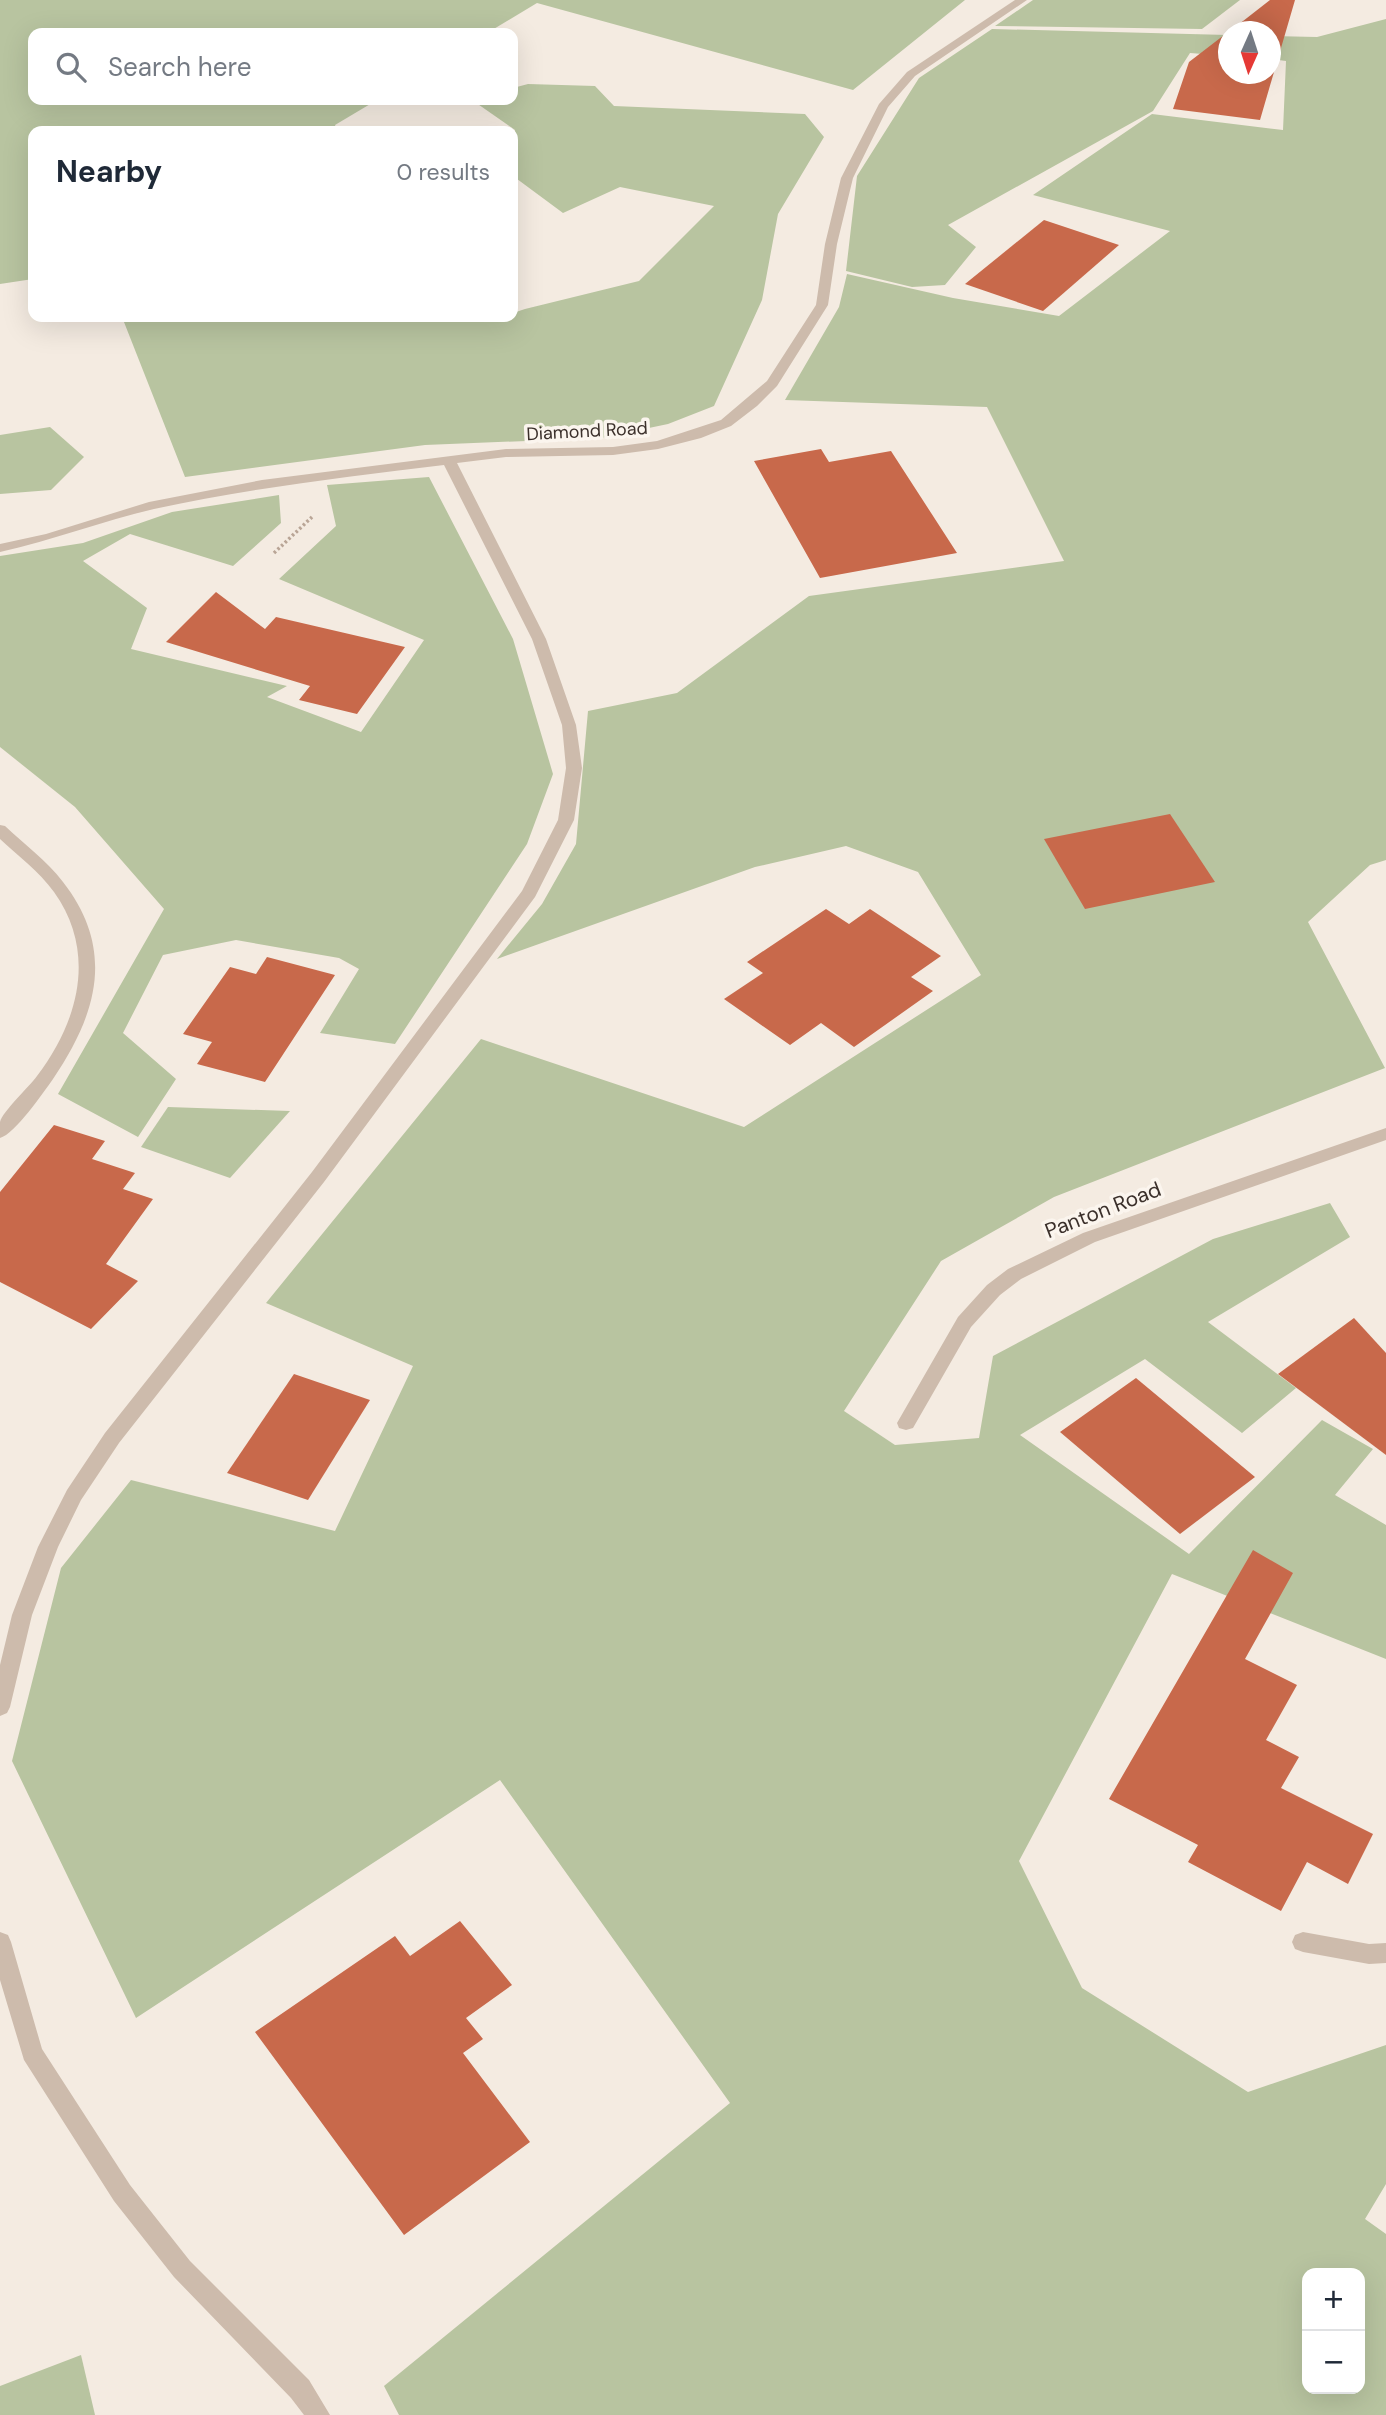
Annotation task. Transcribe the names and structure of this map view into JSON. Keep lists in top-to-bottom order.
{
  "streets": {
    "street": ["Diamond Road", "Panton Road"]
  },
  "north": "bottom",
  "page": {
    "search": "Search here",
    "heading": ["Nearby", "0 results"],
    "map_buttons": ["+", "−"]
  }
}
